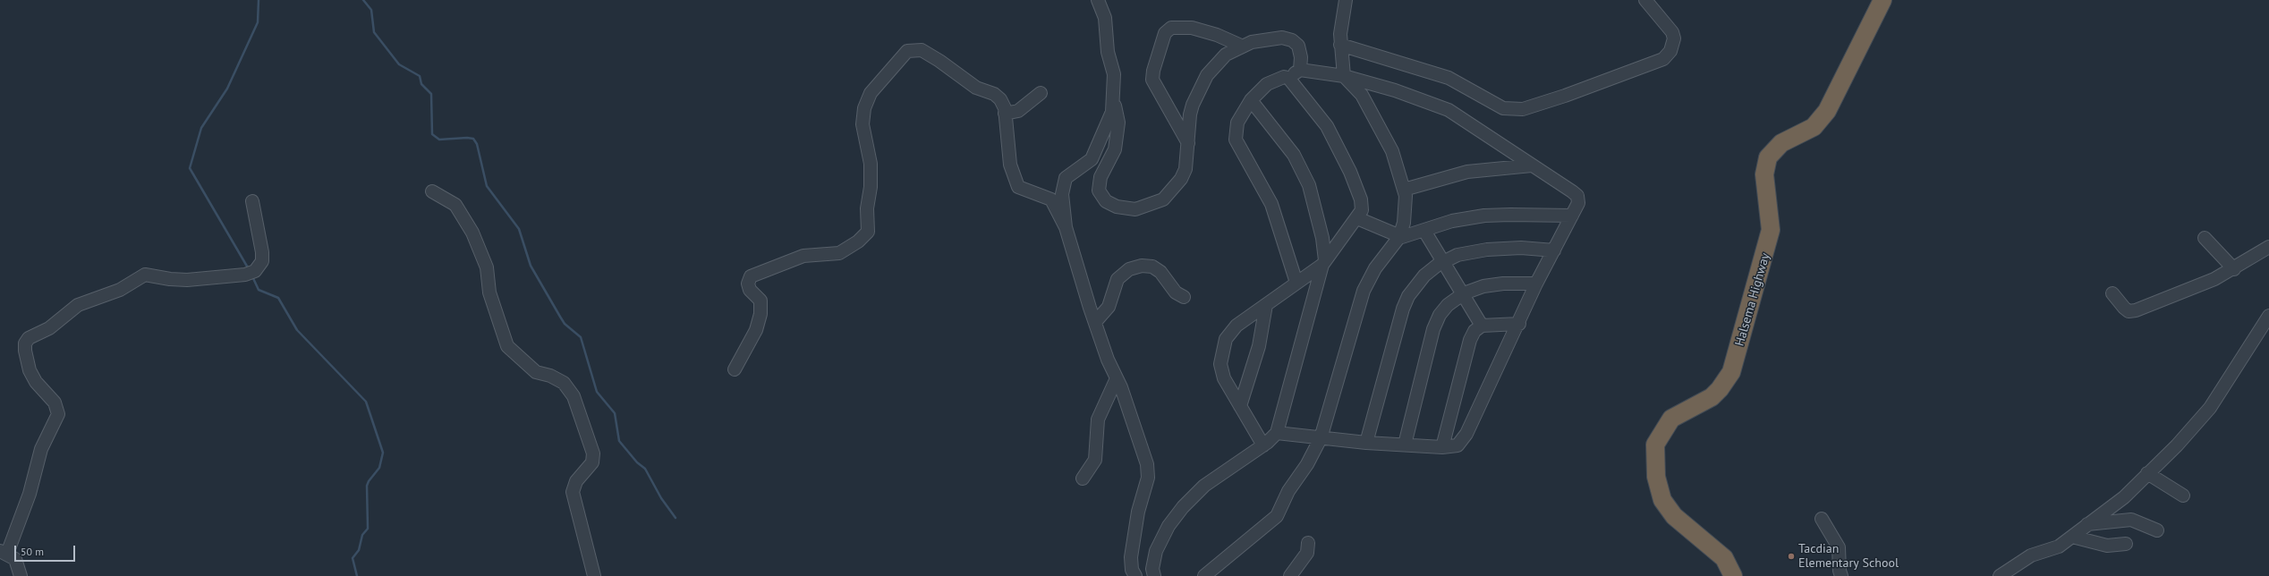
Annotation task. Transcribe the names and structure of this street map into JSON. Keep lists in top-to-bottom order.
{
  "streets": {
    "highway": ["Halsema Highway"]
  },
  "places": ["Tacdian Elementary School"],
  "scale_bar": "50 m"
}
